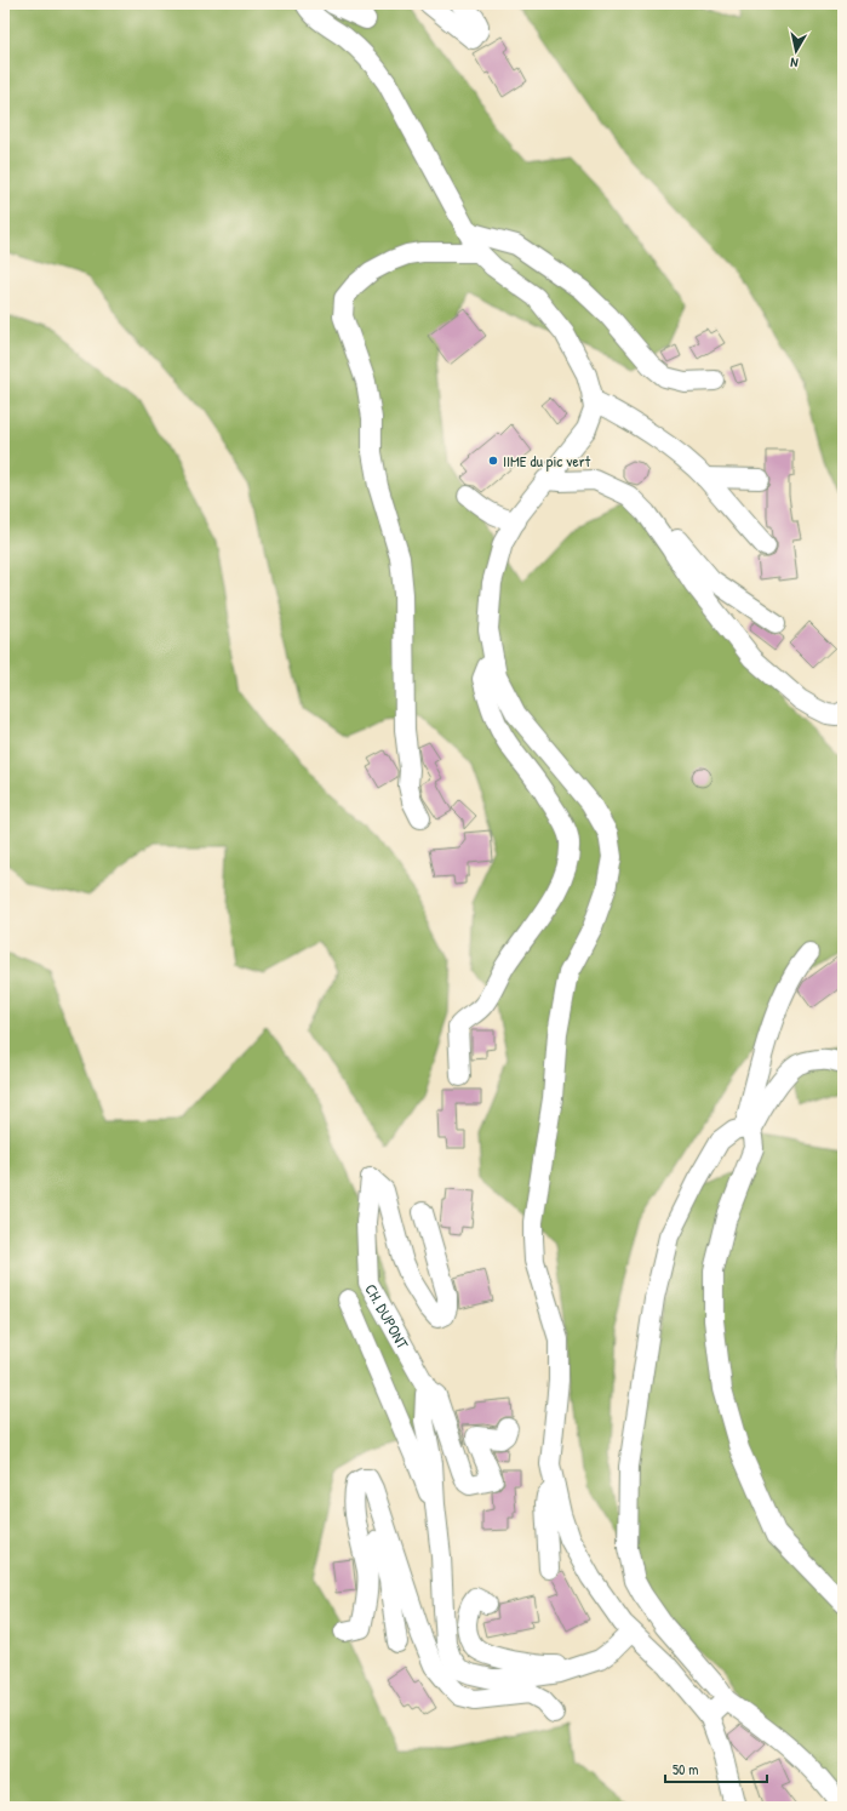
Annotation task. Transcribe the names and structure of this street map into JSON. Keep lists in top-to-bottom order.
{
  "streets": {
    "street": ["CH. DUPONT"]
  },
  "places": ["IIME du pic vert"],
  "scale_bar": "50 m",
  "north": "bottom"
}
